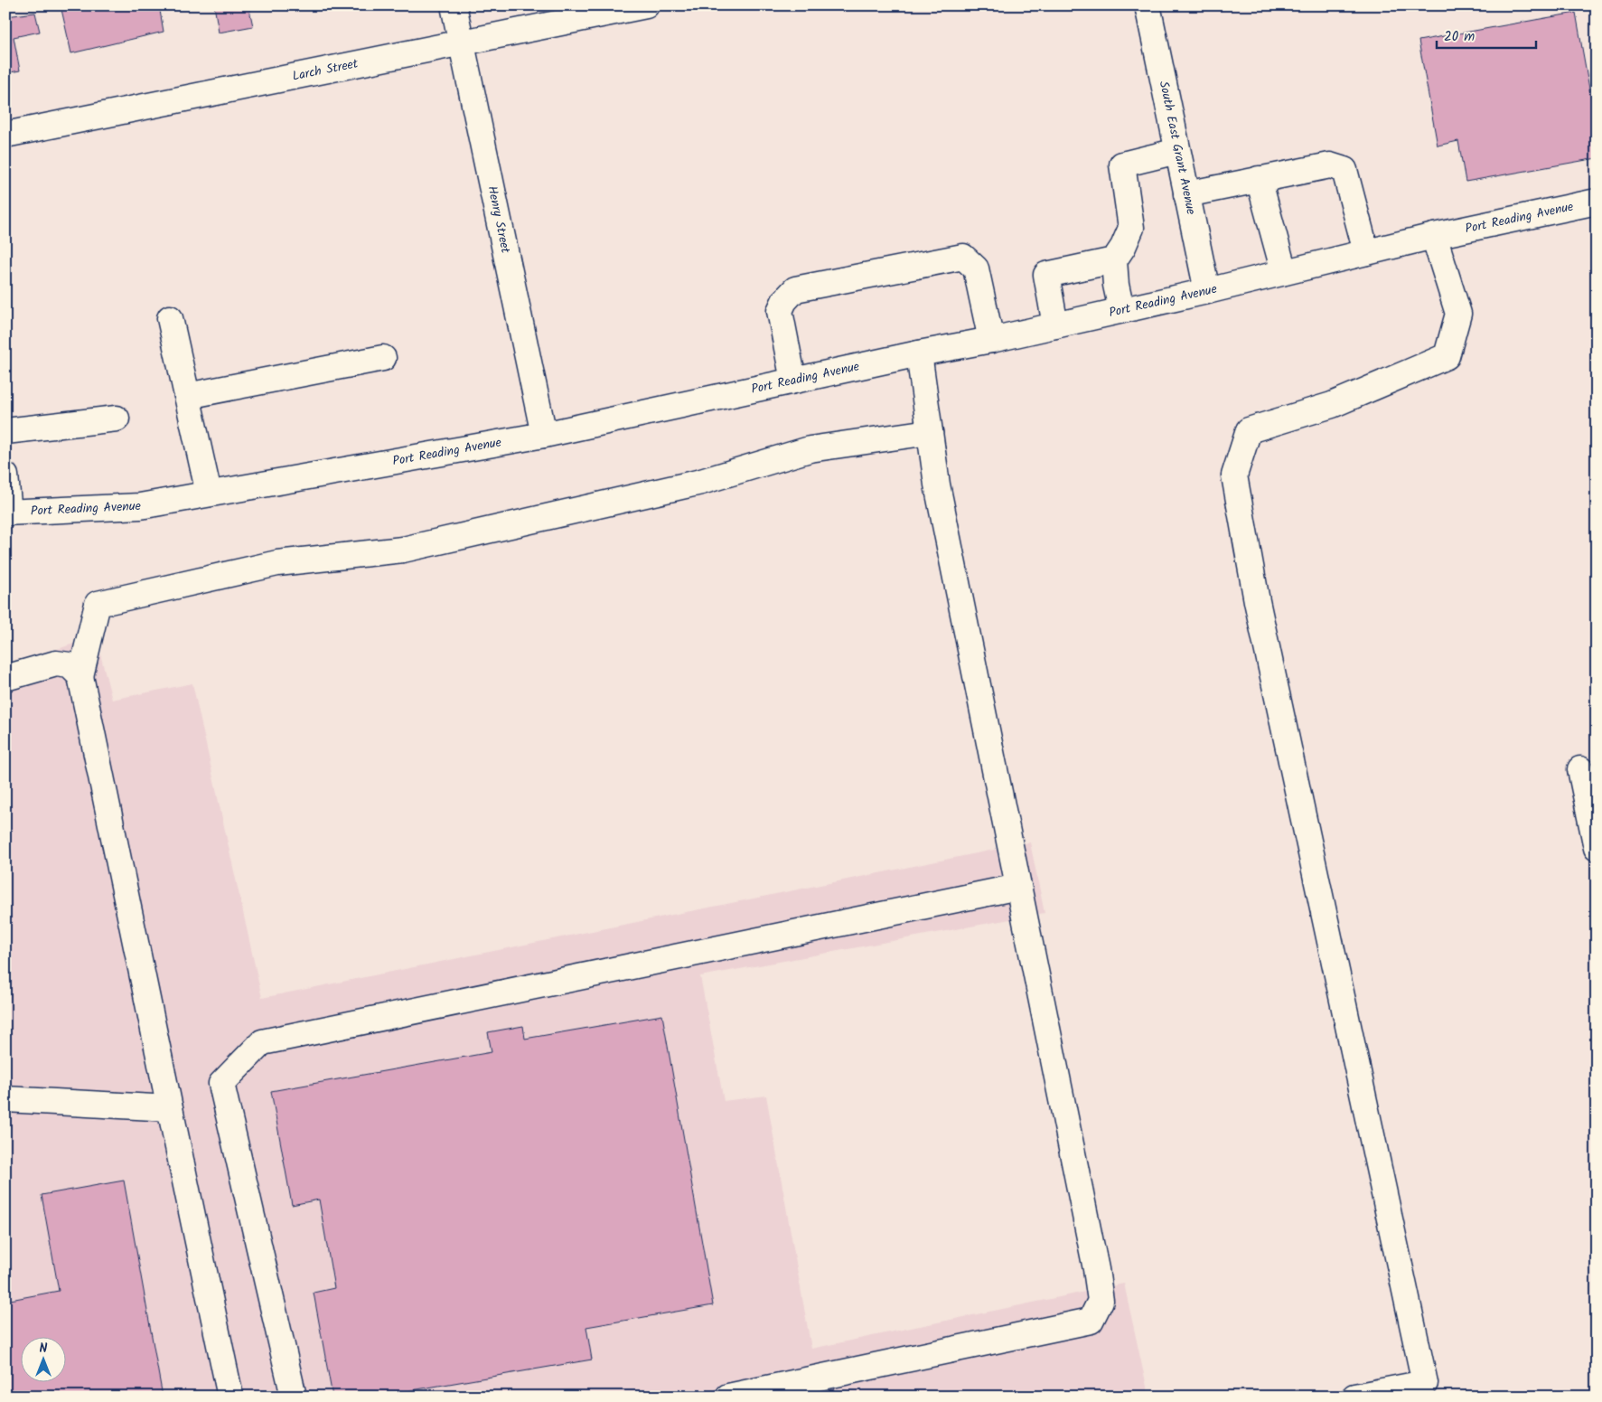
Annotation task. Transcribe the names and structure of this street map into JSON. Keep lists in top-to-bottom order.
{
  "streets": {
    "street": [
      "Larch Street",
      "South East Grant Avenue",
      "Port Reading Avenue",
      "Henry Street"
    ]
  },
  "crossings": [
    ["Larch Street", "Henry Street"],
    ["South East Grant Avenue", "Port Reading Avenue"],
    ["Port Reading Avenue", "Henry Street"]
  ],
  "scale_bar": "20 m",
  "north": "top"
}
